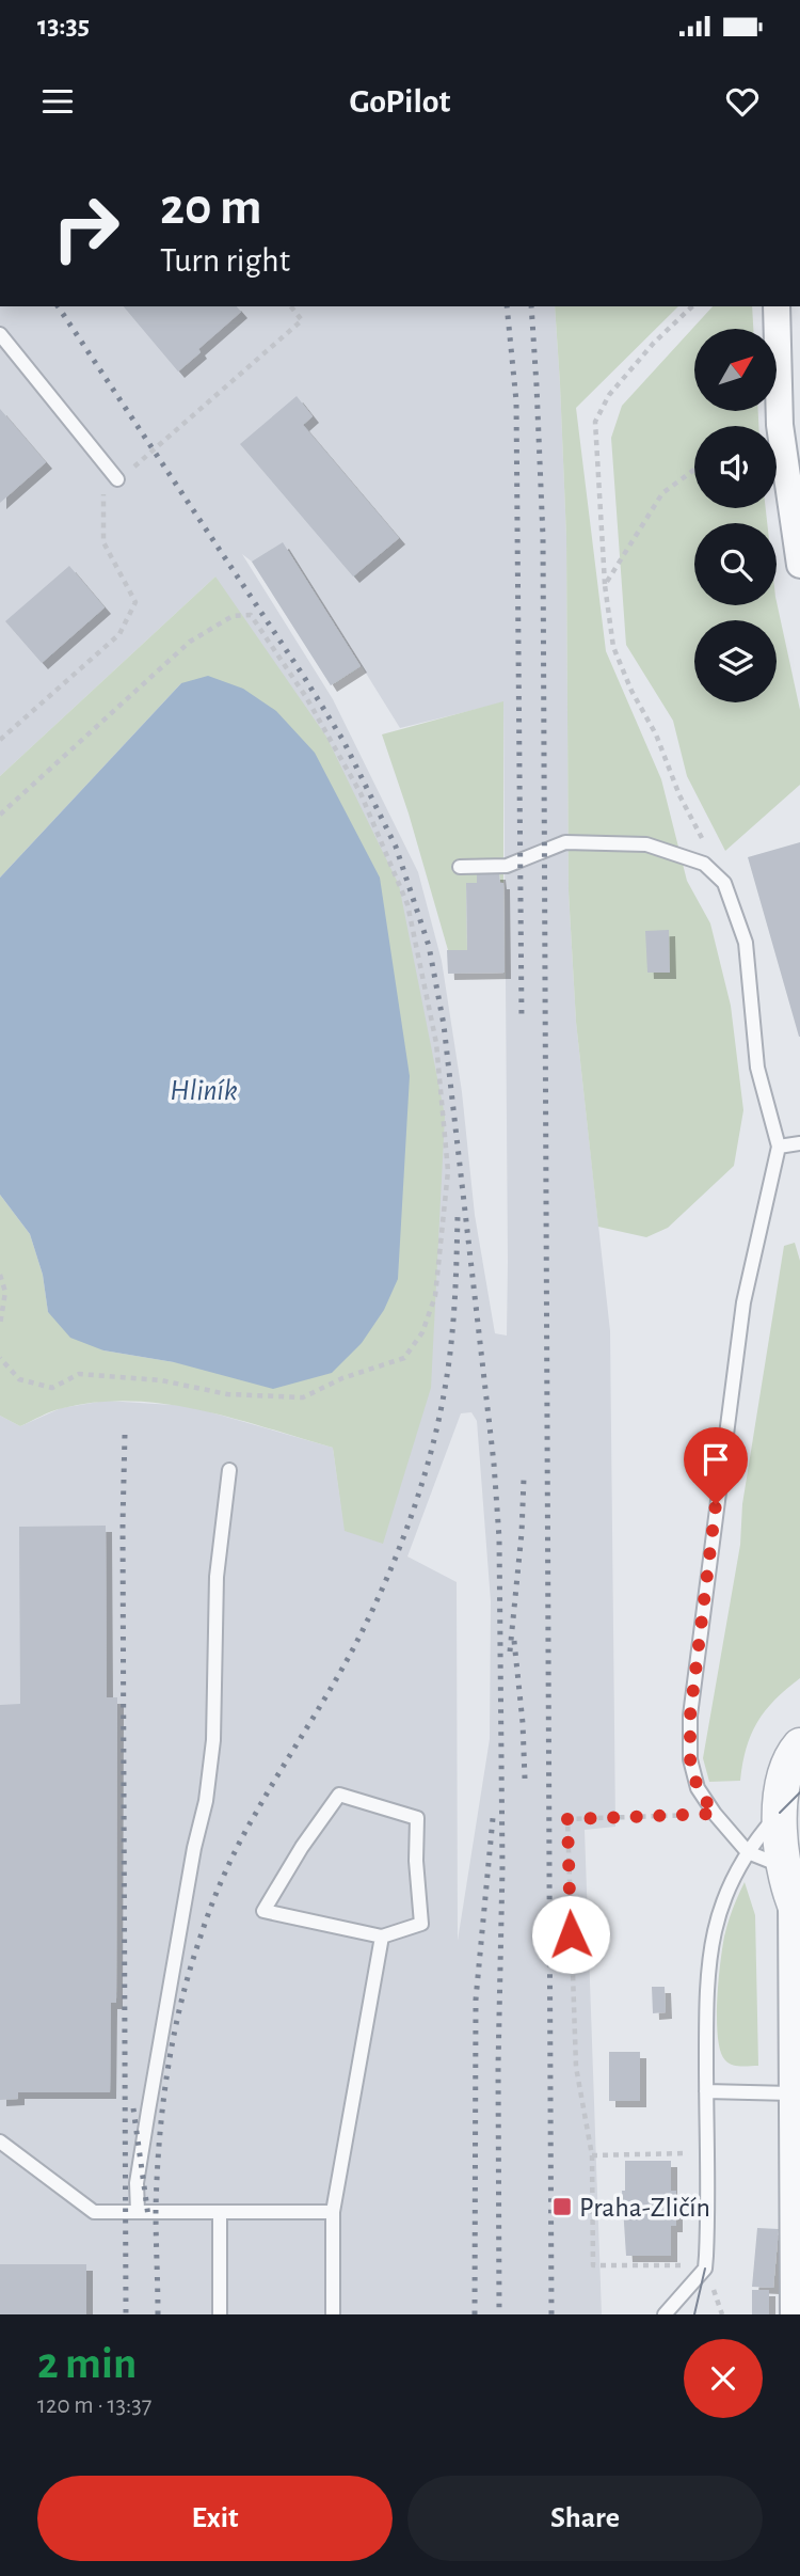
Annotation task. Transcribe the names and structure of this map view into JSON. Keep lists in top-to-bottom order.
{
  "water": ["Hliník"],
  "places": {
    "transit": ["Praha-Zličín"]
  },
  "north": "top right",
  "page": {
    "status": "13:35",
    "header": "GoPilot",
    "turn": ["20 m", "Turn right"],
    "heading": ["2 min", "120 m · 13:37"],
    "buttons": ["Exit", "Share"]
  }
}
